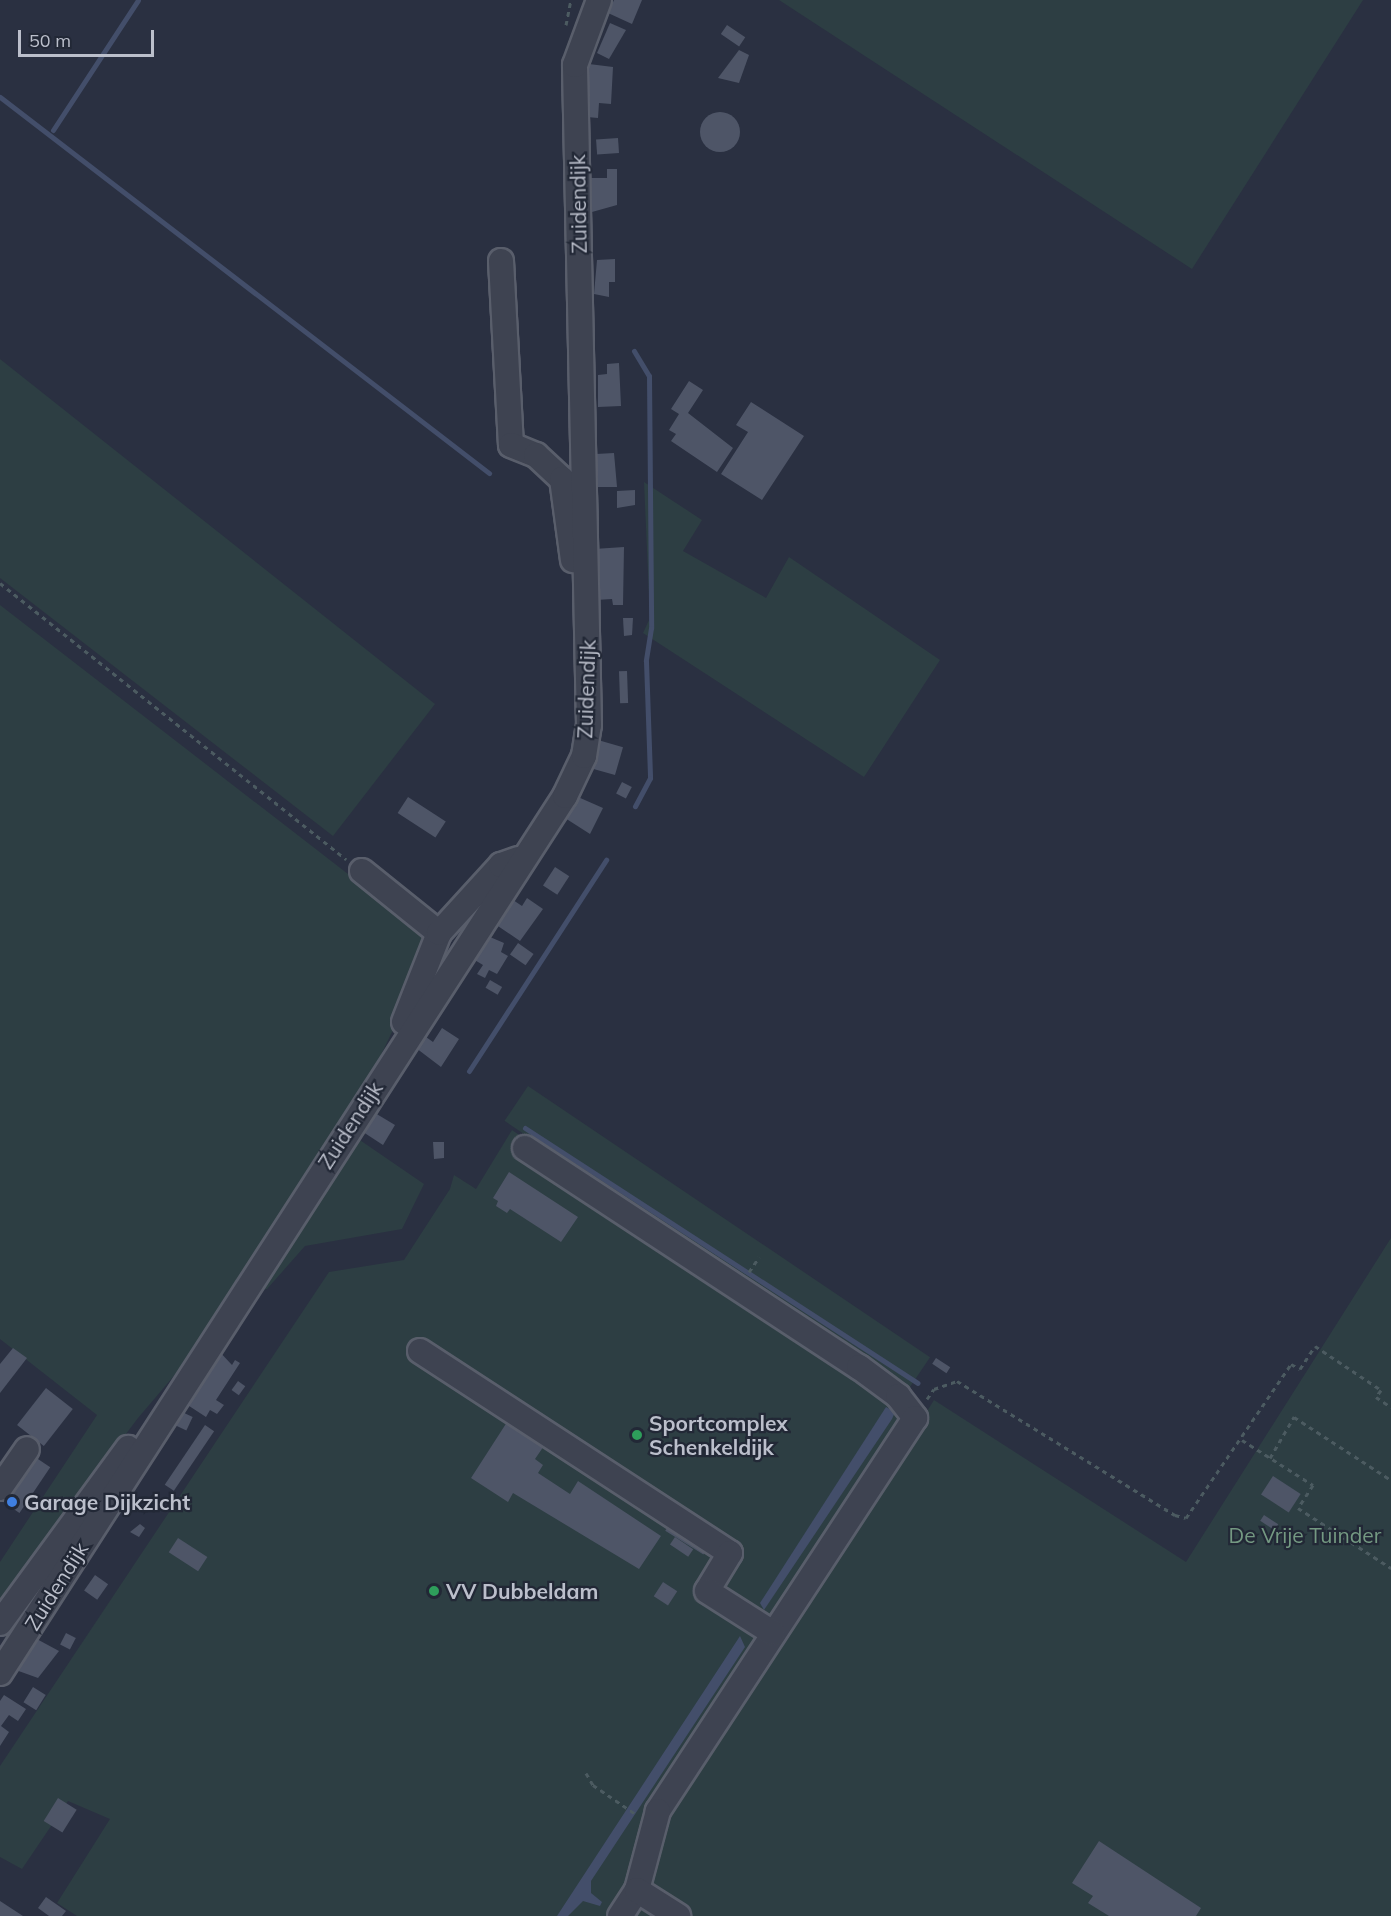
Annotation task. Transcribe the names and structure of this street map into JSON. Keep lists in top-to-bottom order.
{
  "streets": {
    "street": ["Zuidendijk"]
  },
  "parks": ["De Vrije Tuinder"],
  "places": ["Sportcomplex Schenkeldijk", "Garage Dijkzicht", "VV Dubbeldam"],
  "scale_bar": "50 m"
}
